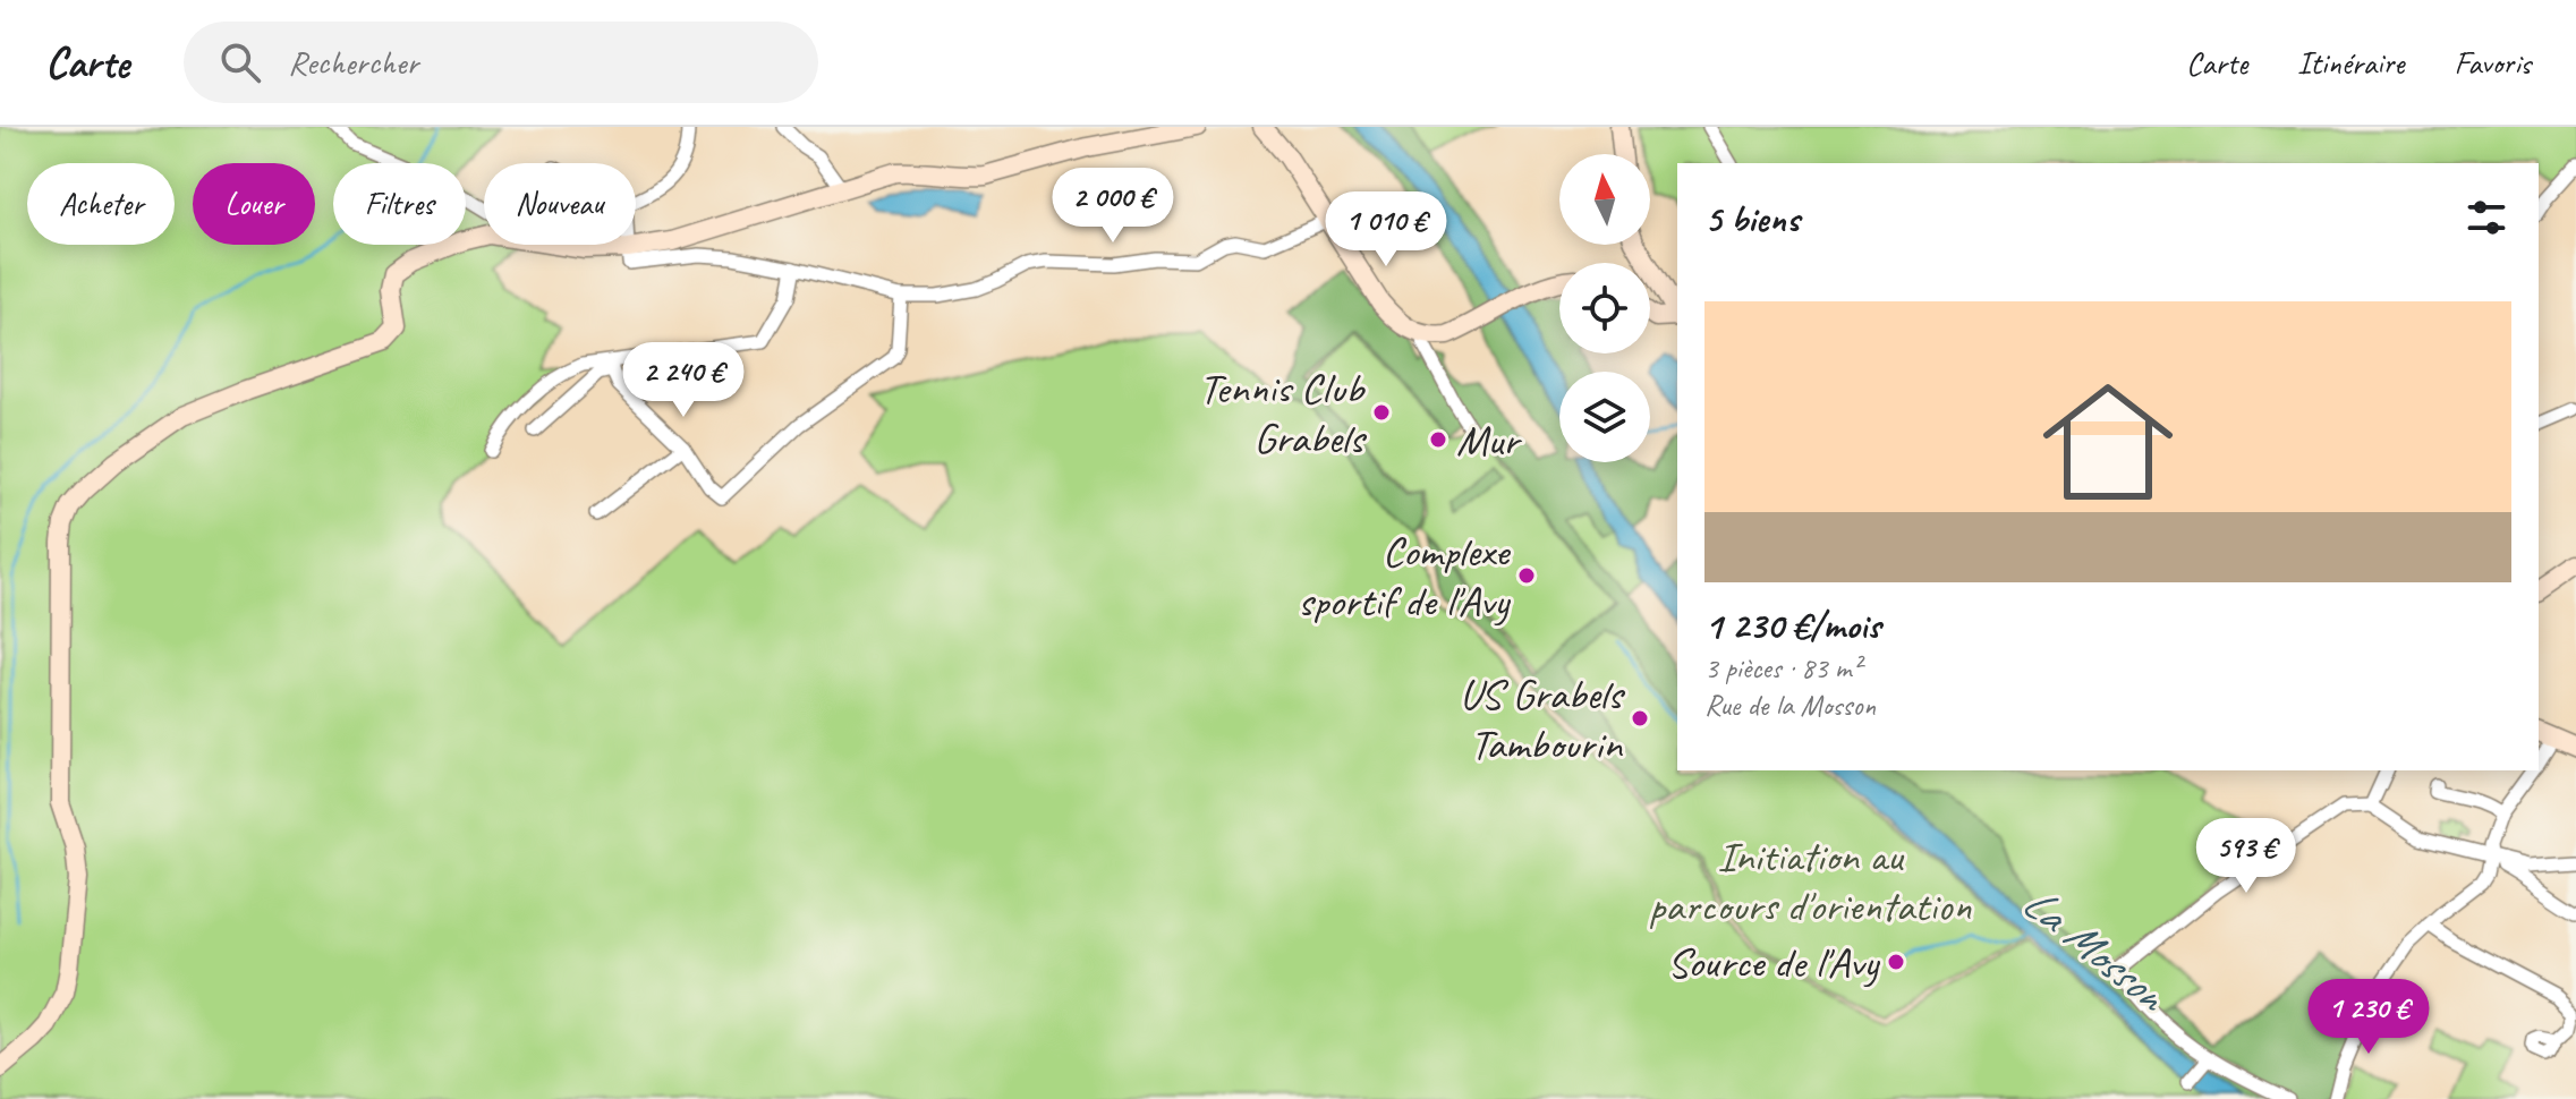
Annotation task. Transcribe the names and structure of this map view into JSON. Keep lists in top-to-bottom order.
{
  "water": ["La Mosson"],
  "parks": ["Initiation au parcours d'orientation"],
  "places": [
    "Tennis Club Grabels",
    "Mur",
    "Complexe sportif de l'Avy",
    "US Grabels Tambourin",
    "Source de l'Avy"
  ],
  "north": "top",
  "page": {
    "header": "Carte",
    "search": "Rechercher",
    "nav": ["Carte", "Itinéraire", "Favoris"],
    "chip": [
      "Acheter",
      "Louer",
      "Filtres",
      "Nouveau"
    ],
    "heading": "5 biens",
    "price": [
      "2 000 €",
      "1 010 €",
      "2 240 €",
      "593 €",
      "1 230 €"
    ],
    "list": [
      {
        "name": "1 230 €/mois",
        "note": "3 pièces · 83 m² · Rue de la Mosson"
      }
    ]
  }
}
